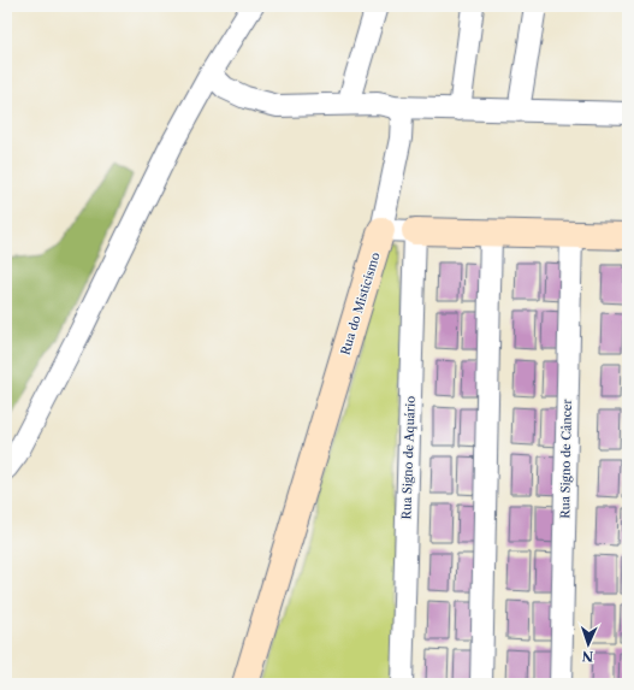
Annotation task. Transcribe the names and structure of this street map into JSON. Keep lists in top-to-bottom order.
{
  "streets": {
    "street": ["Rua do Misticismo", "Rua Signo de Aquário", "Rua Signo de Câncer"]
  },
  "north": "bottom"
}
